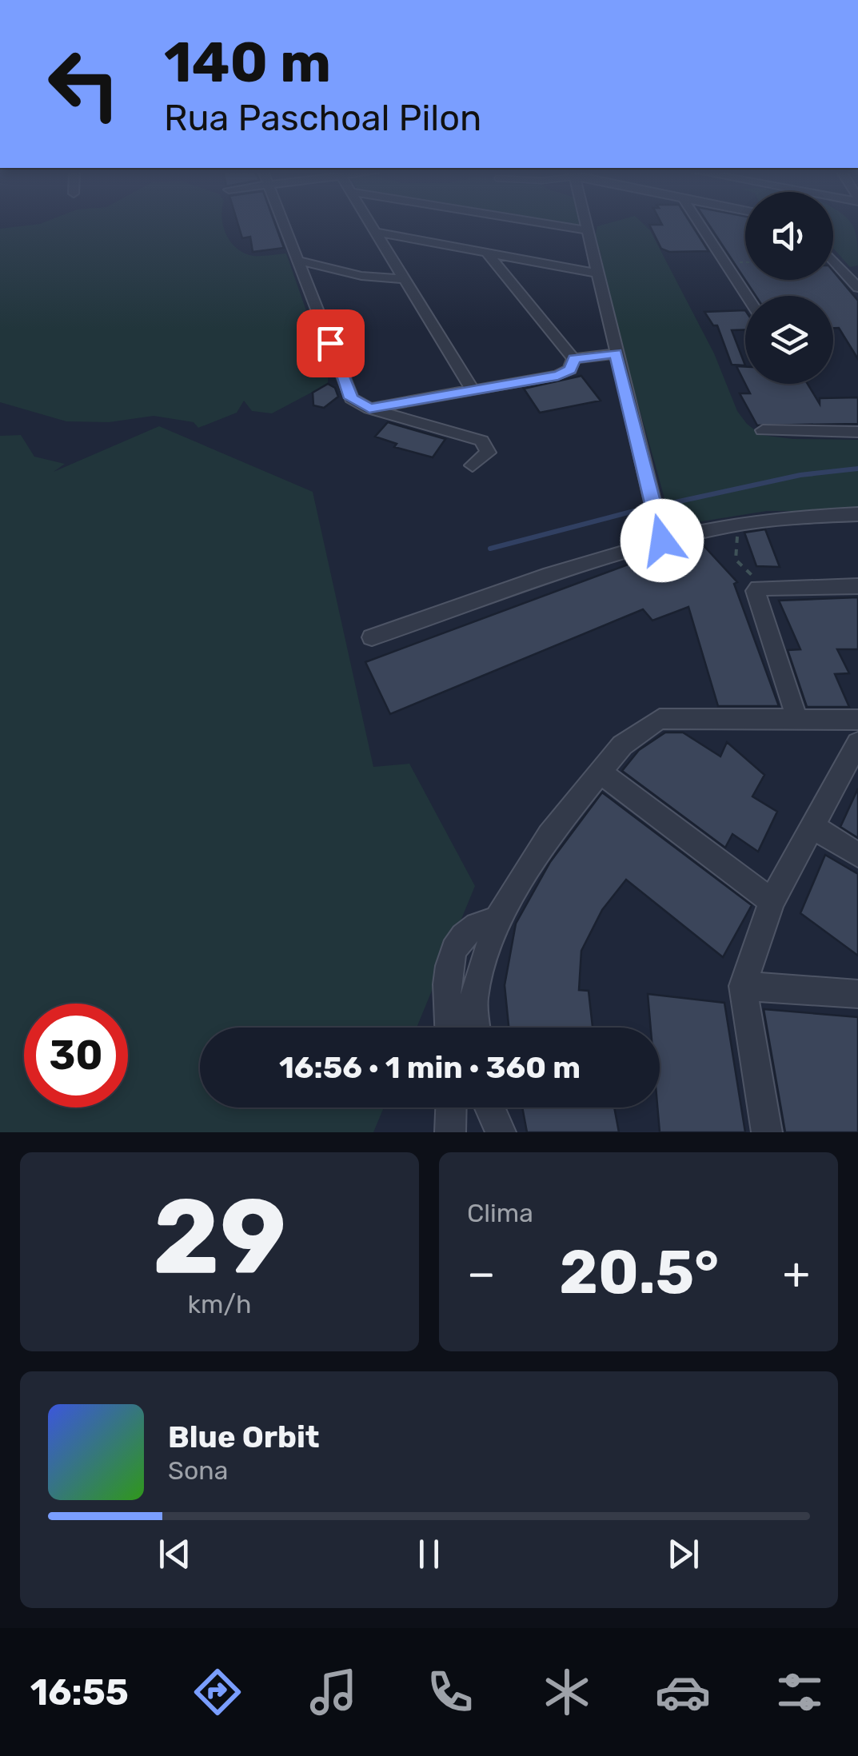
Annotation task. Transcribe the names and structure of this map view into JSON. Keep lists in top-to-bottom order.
{
  "page": {
    "turn": ["140 m", "Rua Paschoal Pilon"],
    "limit": "30",
    "trip": "16:56 · 1 min · 360 m",
    "tile": [
      ["29", "km/h"],
      "Clima"
    ],
    "heat": ["−", "20.5°", "+"],
    "song": ["Blue Orbit", "Sona"],
    "tabs": "16:55"
  }
}
